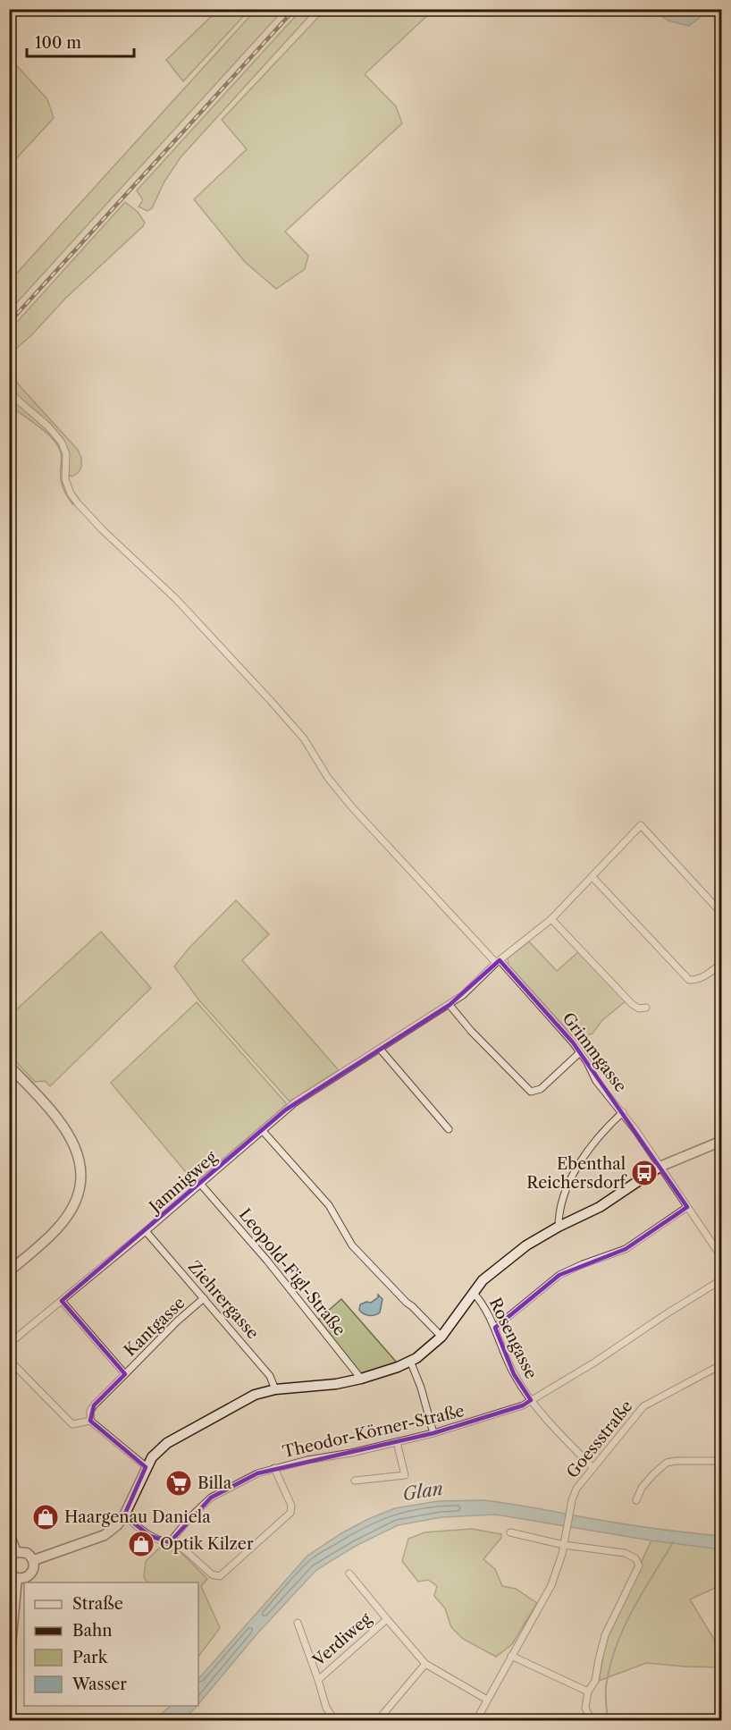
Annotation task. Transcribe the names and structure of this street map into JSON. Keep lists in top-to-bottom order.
{
  "streets": {
    "street": [
      "Grimmgasse",
      "Jamnigweg",
      "Leopold-Figl-Straße",
      "Ziehrergasse",
      "Kantgasse",
      "Rosengasse",
      "Theodor-Körner-Straße",
      "Goessstraße",
      "Verdiweg"
    ]
  },
  "crossings": [
    ["Grimmgasse", "Jamnigweg"],
    ["Jamnigweg", "Leopold-Figl-Straße"],
    ["Jamnigweg", "Ziehrergasse"],
    ["Jamnigweg", "Kantgasse"],
    ["Ziehrergasse", "Kantgasse"],
    ["Rosengasse", "Theodor-Körner-Straße"],
    ["Rosengasse", "Goessstraße"]
  ],
  "water": ["Glan"],
  "places": {
    "bus stop": ["Ebenthal Reichersdorf"],
    "supermarket": ["Billa"],
    "shop": ["Haargenau Daniela", "Optik Kilzer"]
  },
  "legend": [
    "Straße",
    "Bahn",
    "Park",
    "Wasser"
  ],
  "scale_bar": "100 m"
}
